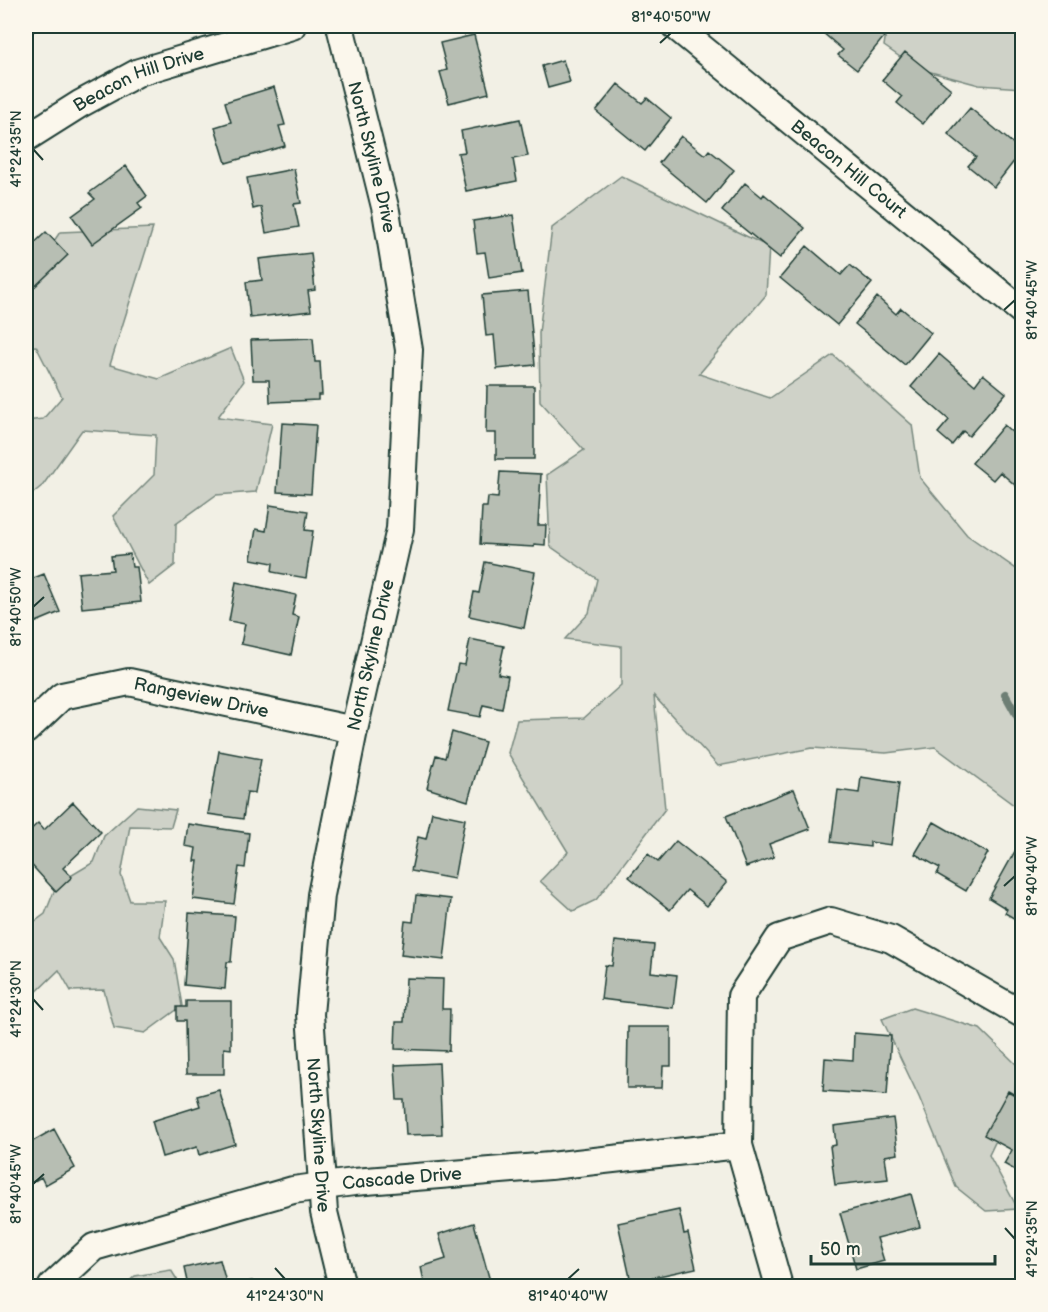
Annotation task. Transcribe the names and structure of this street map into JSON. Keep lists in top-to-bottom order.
{
  "streets": {
    "street": [
      "Beacon Hill Drive",
      "North Skyline Drive",
      "Beacon Hill Court",
      "Rangeview Drive",
      "Cascade Drive"
    ]
  },
  "crossings": [
    ["North Skyline Drive", "Rangeview Drive"],
    ["North Skyline Drive", "Cascade Drive"]
  ],
  "scale_bar": "50 m",
  "coordinates": [
    "81°40'50\"W",
    "41°24'35\"N",
    "81°40'45\"W",
    "81°40'40\"W",
    "41°24'30\"N"
  ]
}
